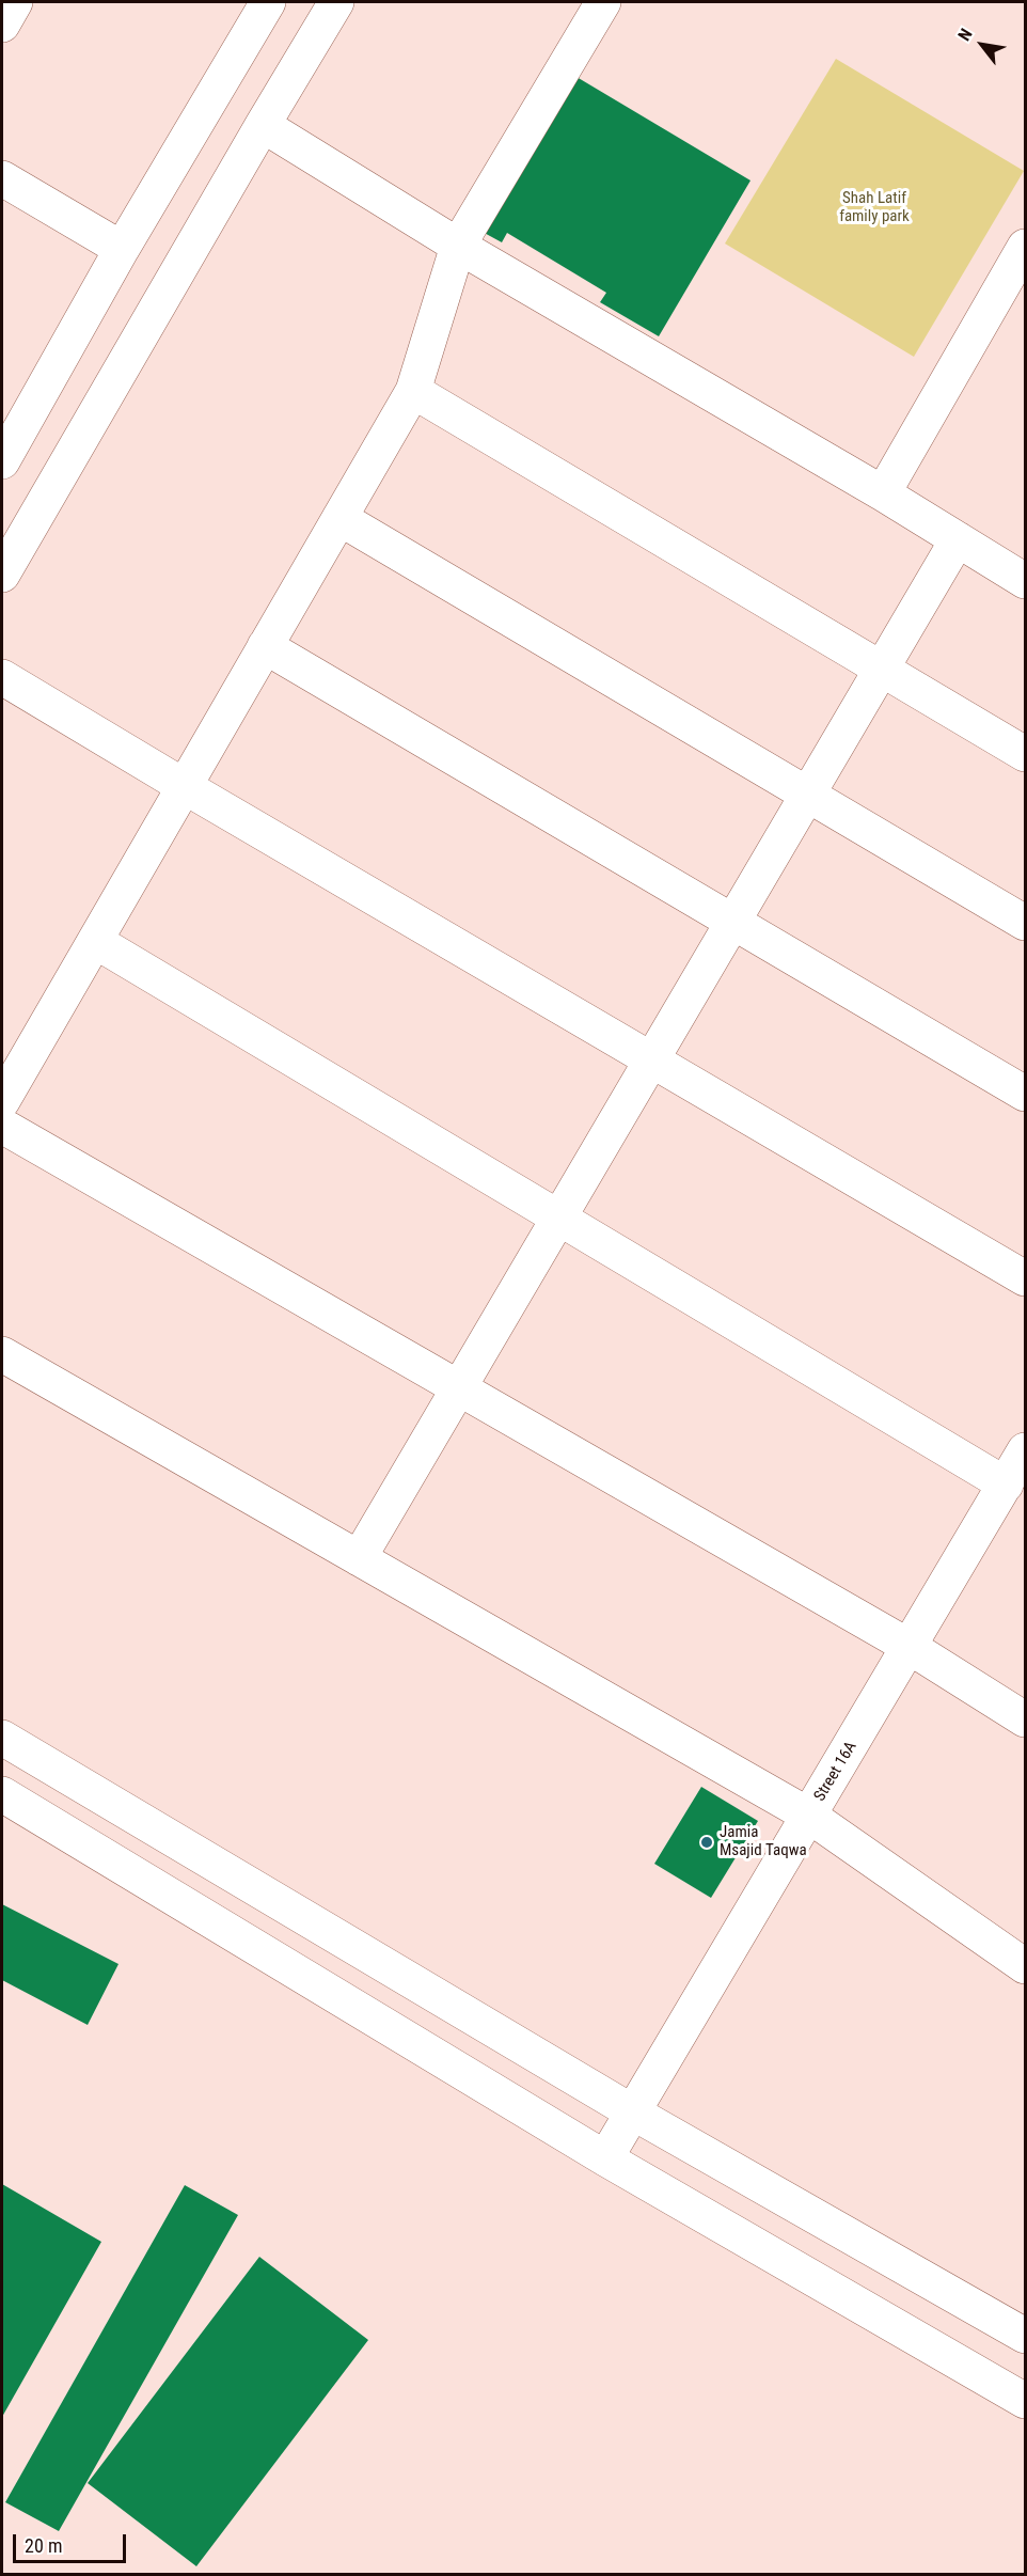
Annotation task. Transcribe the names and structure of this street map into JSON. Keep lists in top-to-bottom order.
{
  "streets": {
    "street": ["Street 16A"]
  },
  "parks": ["Shah Latif family park"],
  "places": ["Jamia Msajid Taqwa"],
  "scale_bar": "20 m",
  "north": "top left"
}
